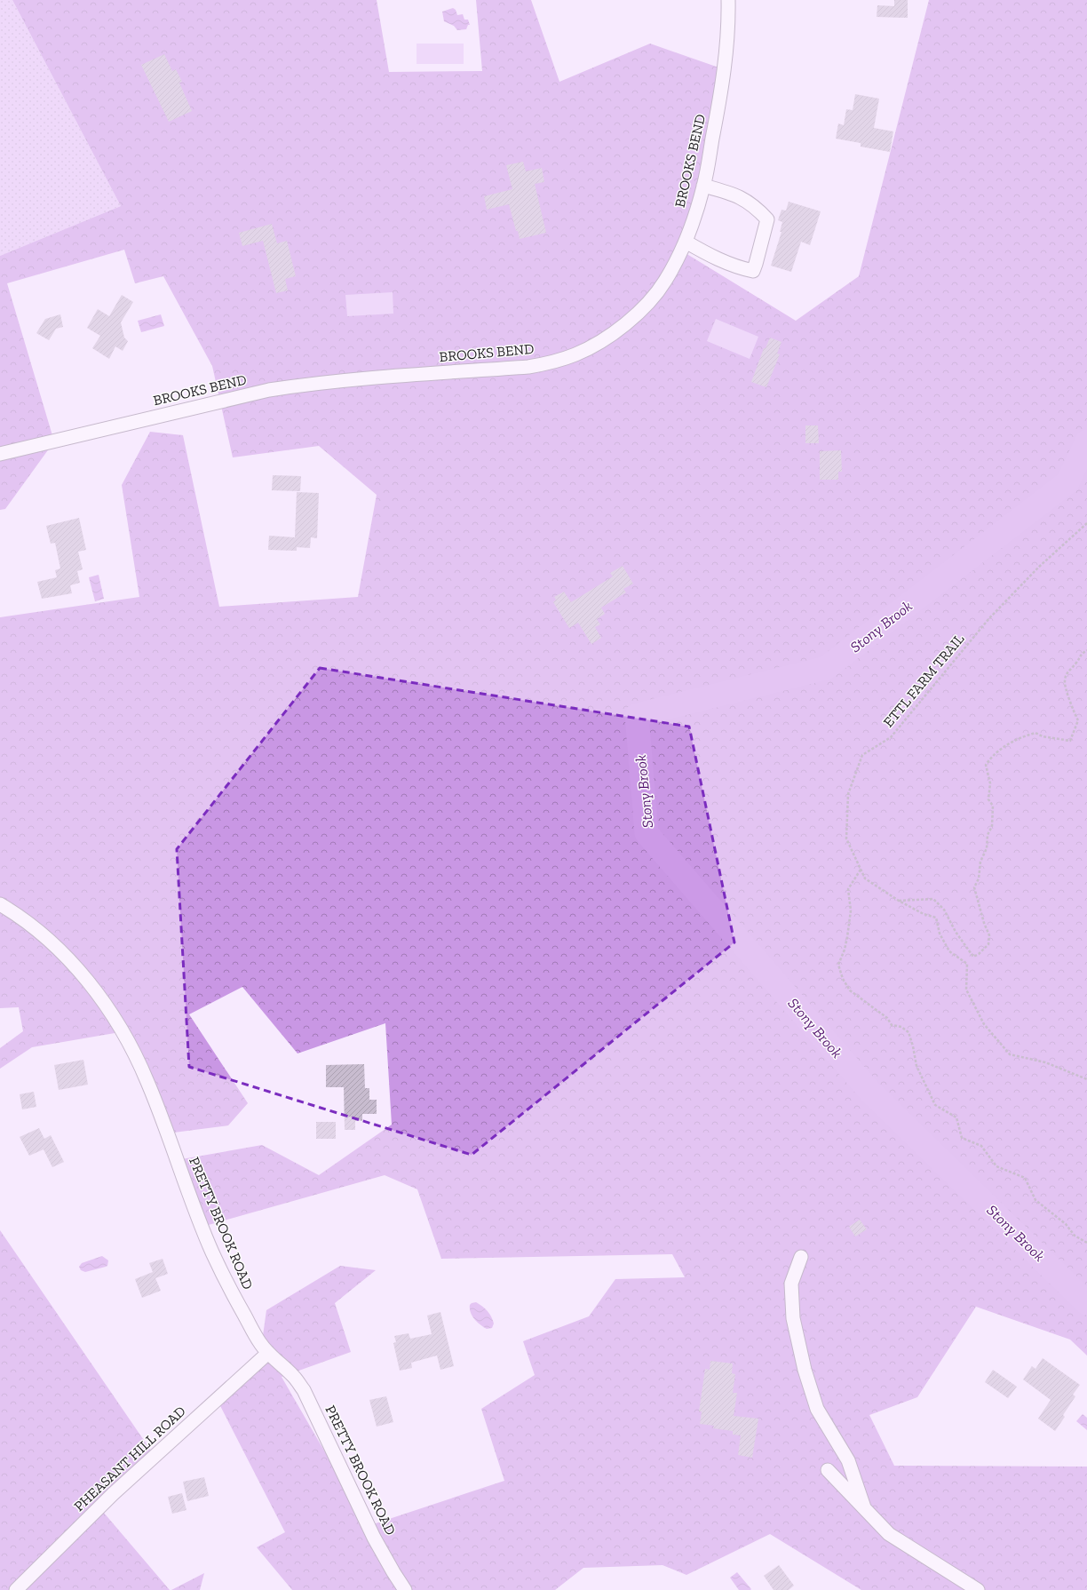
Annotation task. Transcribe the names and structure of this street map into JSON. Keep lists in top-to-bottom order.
{
  "streets": {
    "street": ["BROOKS BEND", "PRETTY BROOK ROAD", "PHEASANT HILL ROAD"],
    "path": ["ETTL FARM TRAIL"]
  },
  "crossings": [
    ["PRETTY BROOK ROAD", "PHEASANT HILL ROAD"]
  ],
  "water": ["Stony Brook"]
}
